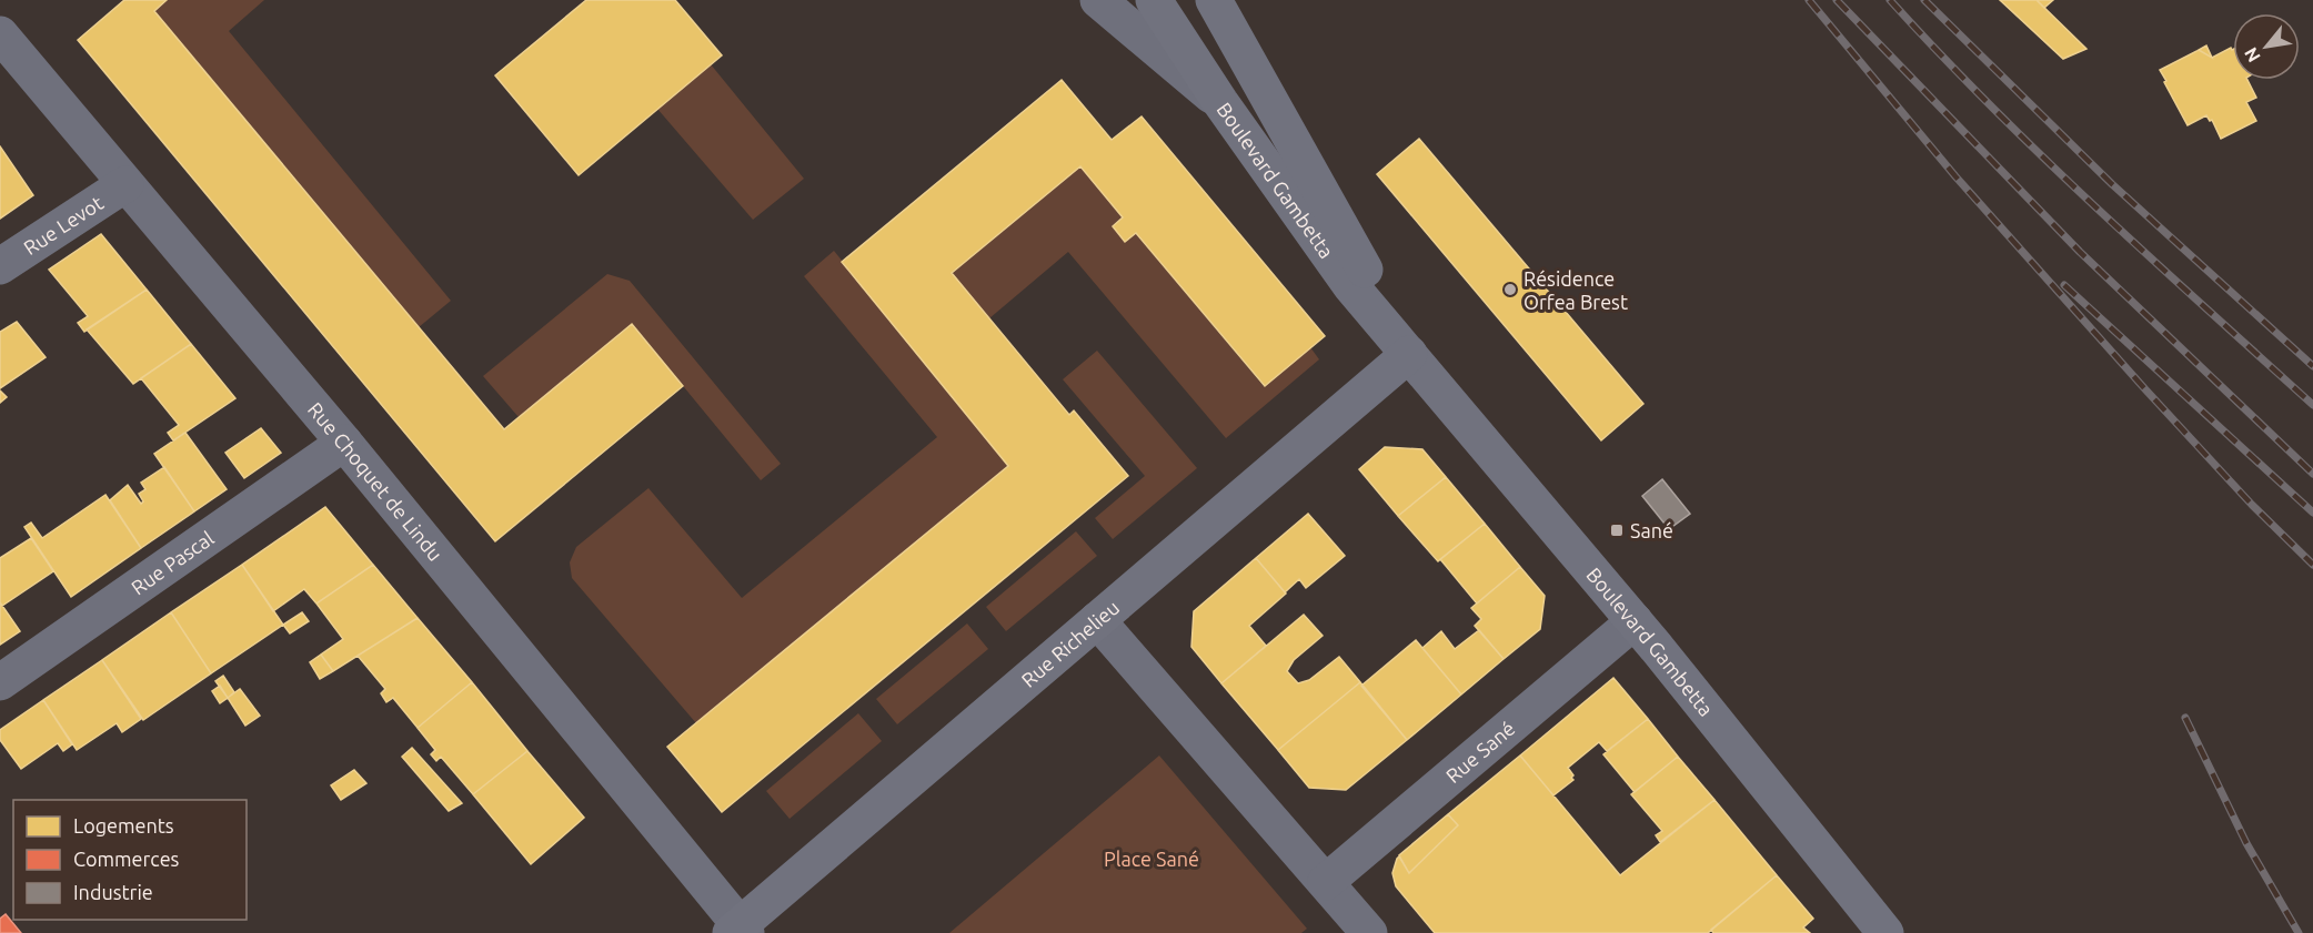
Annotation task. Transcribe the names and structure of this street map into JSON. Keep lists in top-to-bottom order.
{
  "streets": {
    "street": [
      "Boulevard Gambetta",
      "Rue Levot",
      "Rue Choquet de Lindu",
      "Rue Pascal",
      "Rue Richelieu",
      "Rue Sané"
    ]
  },
  "crossings": [
    ["Boulevard Gambetta", "Rue Richelieu"],
    ["Boulevard Gambetta", "Rue Sané"],
    ["Rue Levot", "Rue Choquet de Lindu"],
    ["Rue Choquet de Lindu", "Rue Pascal"],
    ["Rue Choquet de Lindu", "Rue Richelieu"]
  ],
  "parks": ["Place Sané"],
  "places": {
    "other": ["Résidence Orfea Brest"],
    "transit": ["Sané"]
  },
  "legend": ["Logements", "Commerces", "Industrie"],
  "north": "bottom left"
}
